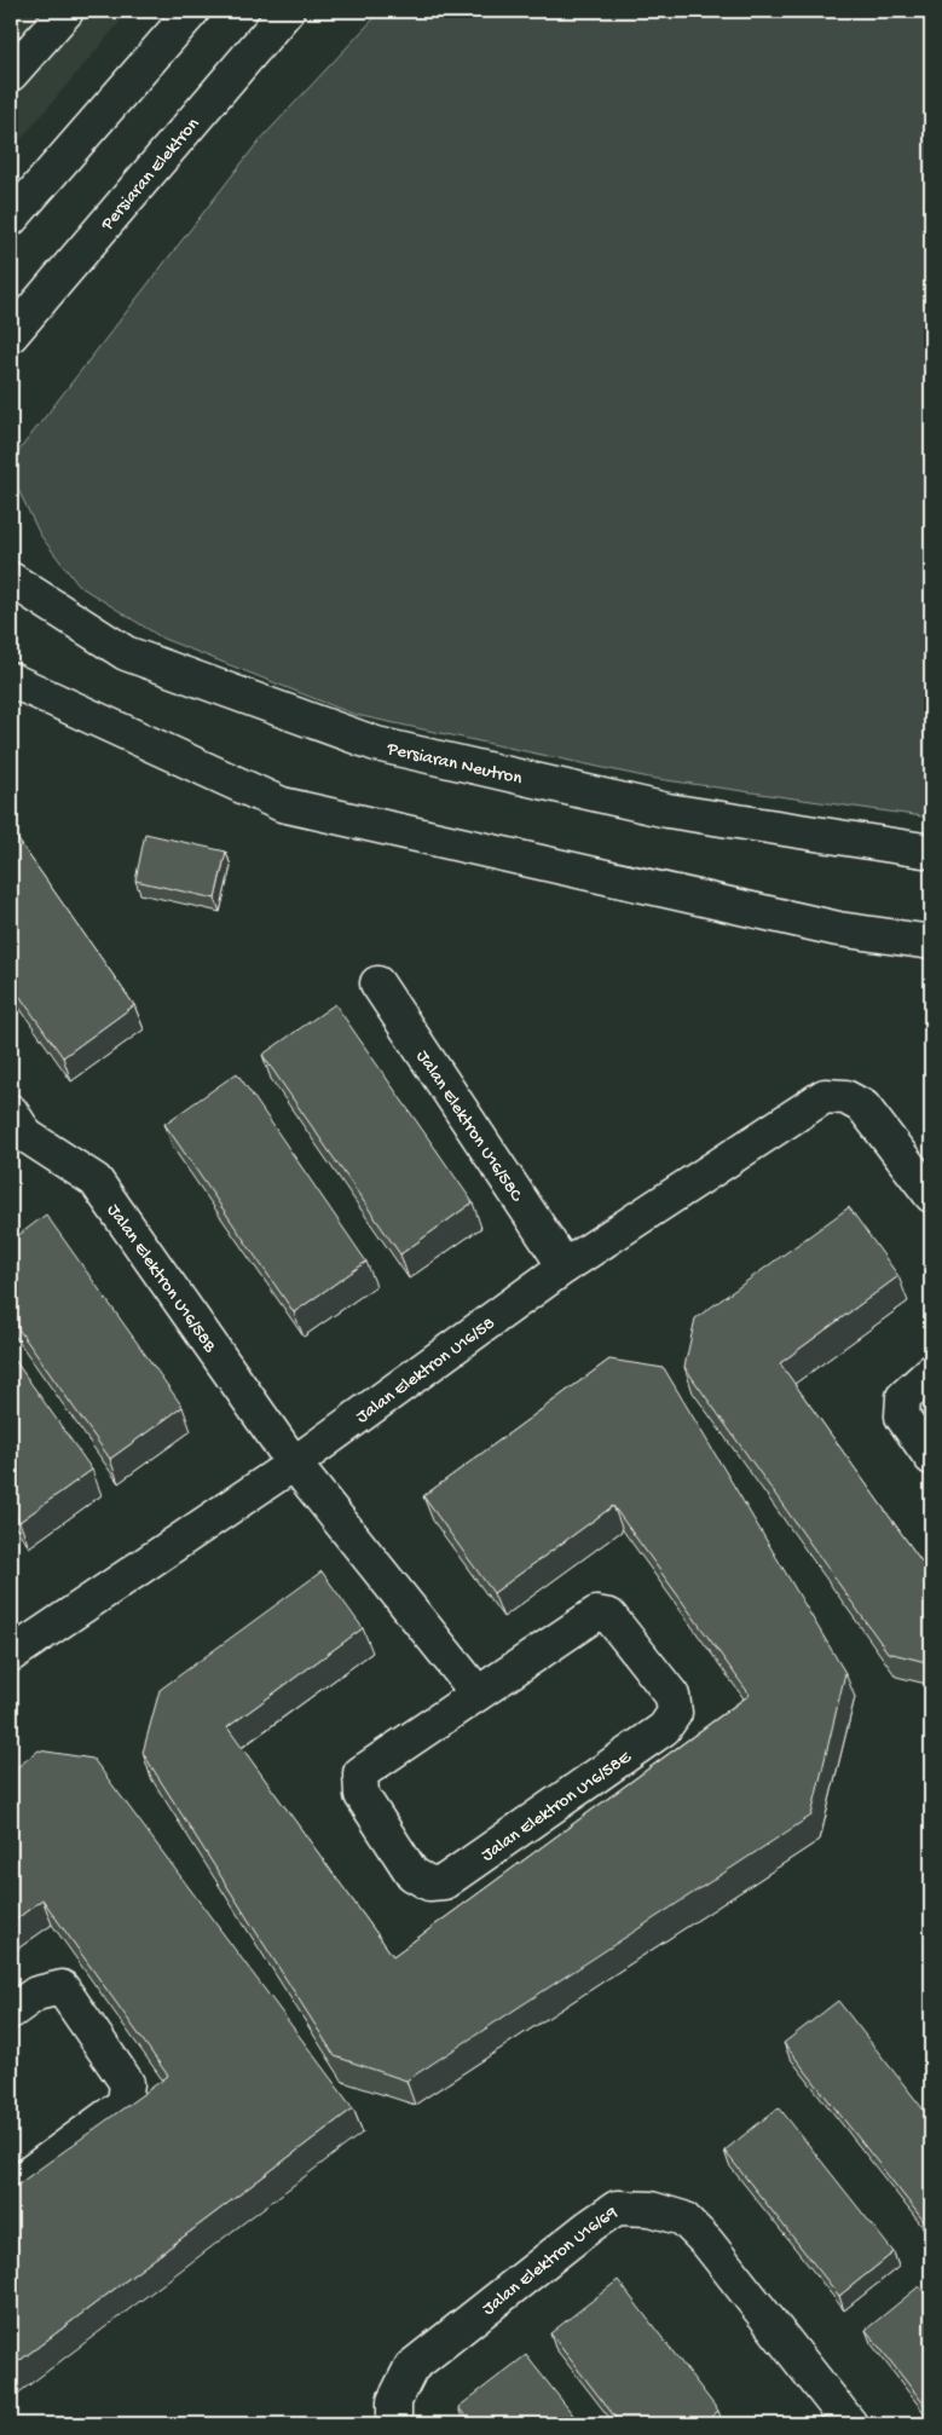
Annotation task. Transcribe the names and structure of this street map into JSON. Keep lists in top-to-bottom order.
{
  "streets": {
    "street": [
      "Persiaran Elektron",
      "Persiaran Neutron",
      "Jalan Elektron U16/58C",
      "Jalan Elektron U16/58B",
      "Jalan Elektron U16/58",
      "Jalan Elektron U16/58E",
      "Jalan Elektron U16/69"
    ]
  },
  "crossings": [
    ["Jalan Elektron U16/58C", "Jalan Elektron U16/58"],
    ["Jalan Elektron U16/58B", "Jalan Elektron U16/58"]
  ]
}
